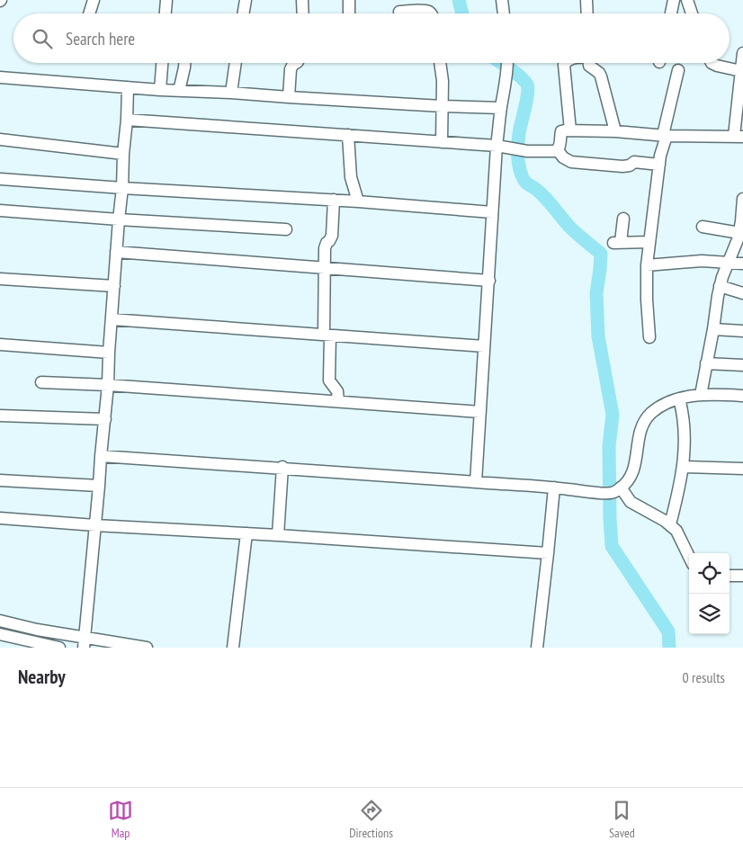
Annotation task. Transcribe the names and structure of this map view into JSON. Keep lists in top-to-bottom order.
{
  "page": {
    "search": "Search here",
    "heading": ["Nearby", "0 results"],
    "nav": ["Map", "Directions", "Saved"]
  }
}
